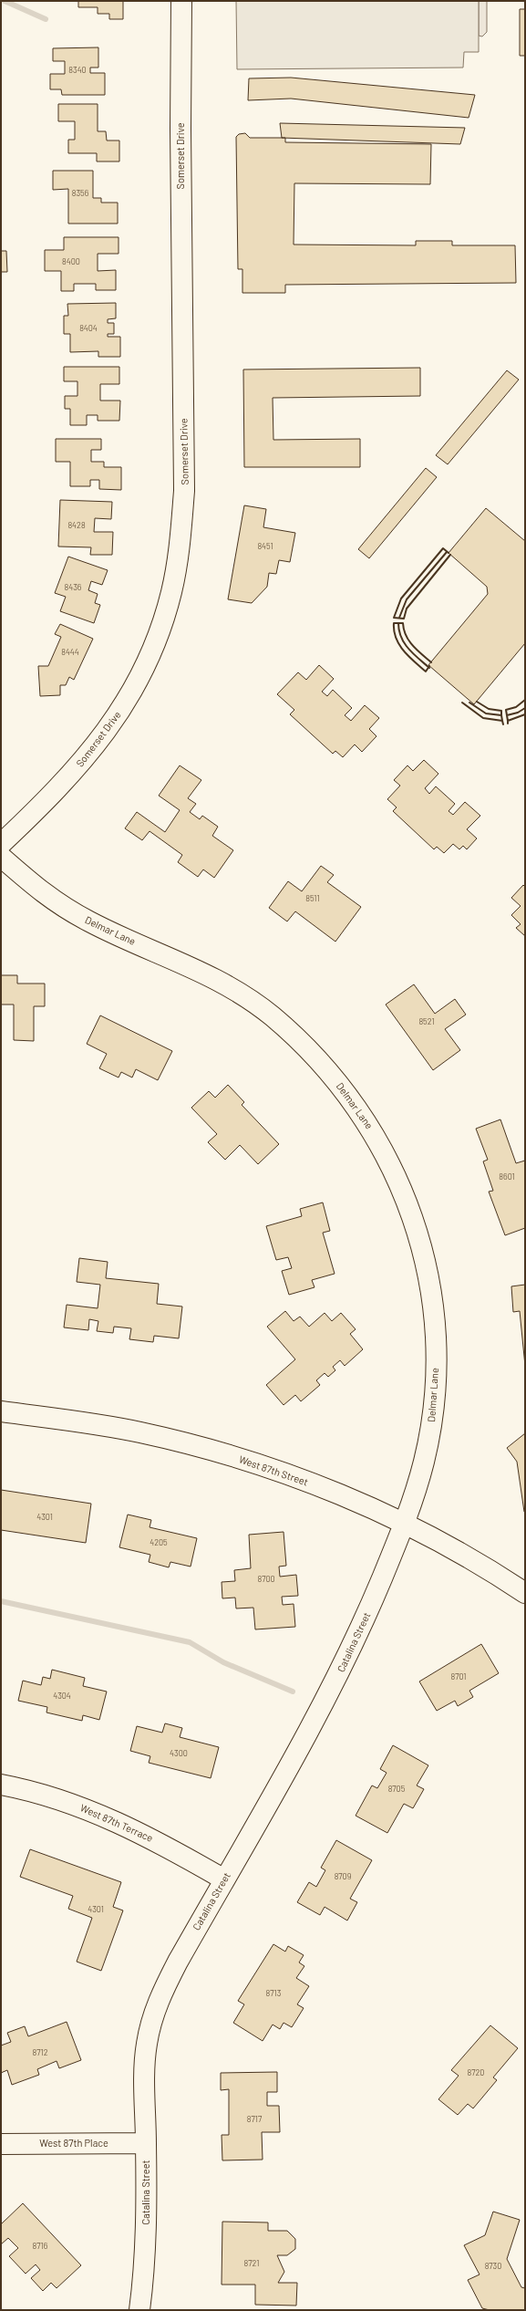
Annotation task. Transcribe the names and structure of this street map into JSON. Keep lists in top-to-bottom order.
{
  "streets": {
    "street": [
      "Somerset Drive",
      "Delmar Lane",
      "West 87th Street",
      "Catalina Street",
      "West 87th Terrace",
      "West 87th Place"
    ]
  },
  "crossings": [
    ["Delmar Lane", "West 87th Street"],
    ["Delmar Lane", "Catalina Street"],
    ["West 87th Street", "Catalina Street"],
    ["Catalina Street", "West 87th Terrace"],
    ["Catalina Street", "West 87th Place"]
  ],
  "house_numbers": [
    "8340",
    "8356",
    "8400",
    "8404",
    "8428",
    "8451",
    "8436",
    "8444",
    "8511",
    "8521",
    "8601",
    "4301",
    "4205",
    "8700",
    "8701",
    "4304",
    "4300",
    "8705",
    "8709",
    "4301",
    "8713",
    "8712",
    "8720",
    "8717",
    "8716",
    "8721",
    "8730"
  ]
}
